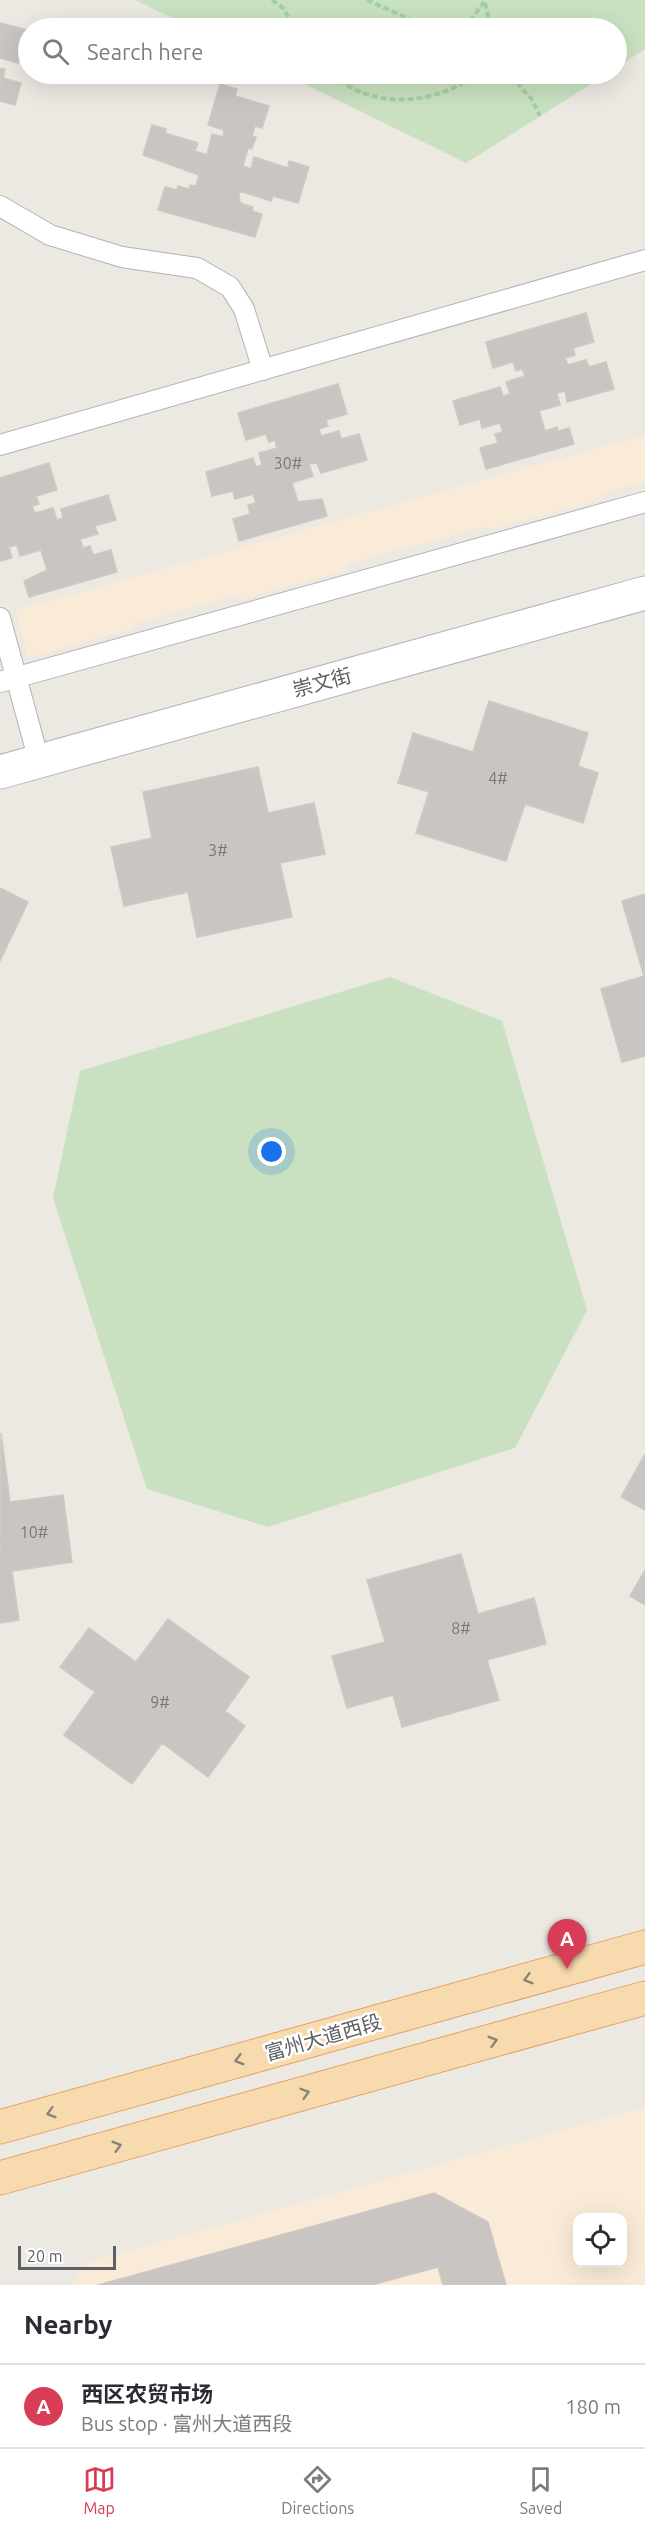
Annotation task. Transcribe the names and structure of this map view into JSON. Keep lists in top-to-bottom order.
{
  "streets": {
    "main road": ["富州大道西段"],
    "street": ["崇文街"]
  },
  "house_numbers": [
    "30#",
    "4#",
    "3#",
    "10#",
    "8#",
    "9#"
  ],
  "scale_bar": "20 m",
  "page": {
    "search": "Search here",
    "pins": "A",
    "scale": "20 m",
    "heading": "Nearby",
    "list": [
      {
        "mark": "A",
        "name": "西区农贸市场",
        "note": "Bus stop · 富州大道西段",
        "value": "180 m"
      }
    ],
    "nav": ["Map", "Directions", "Saved"]
  }
}
